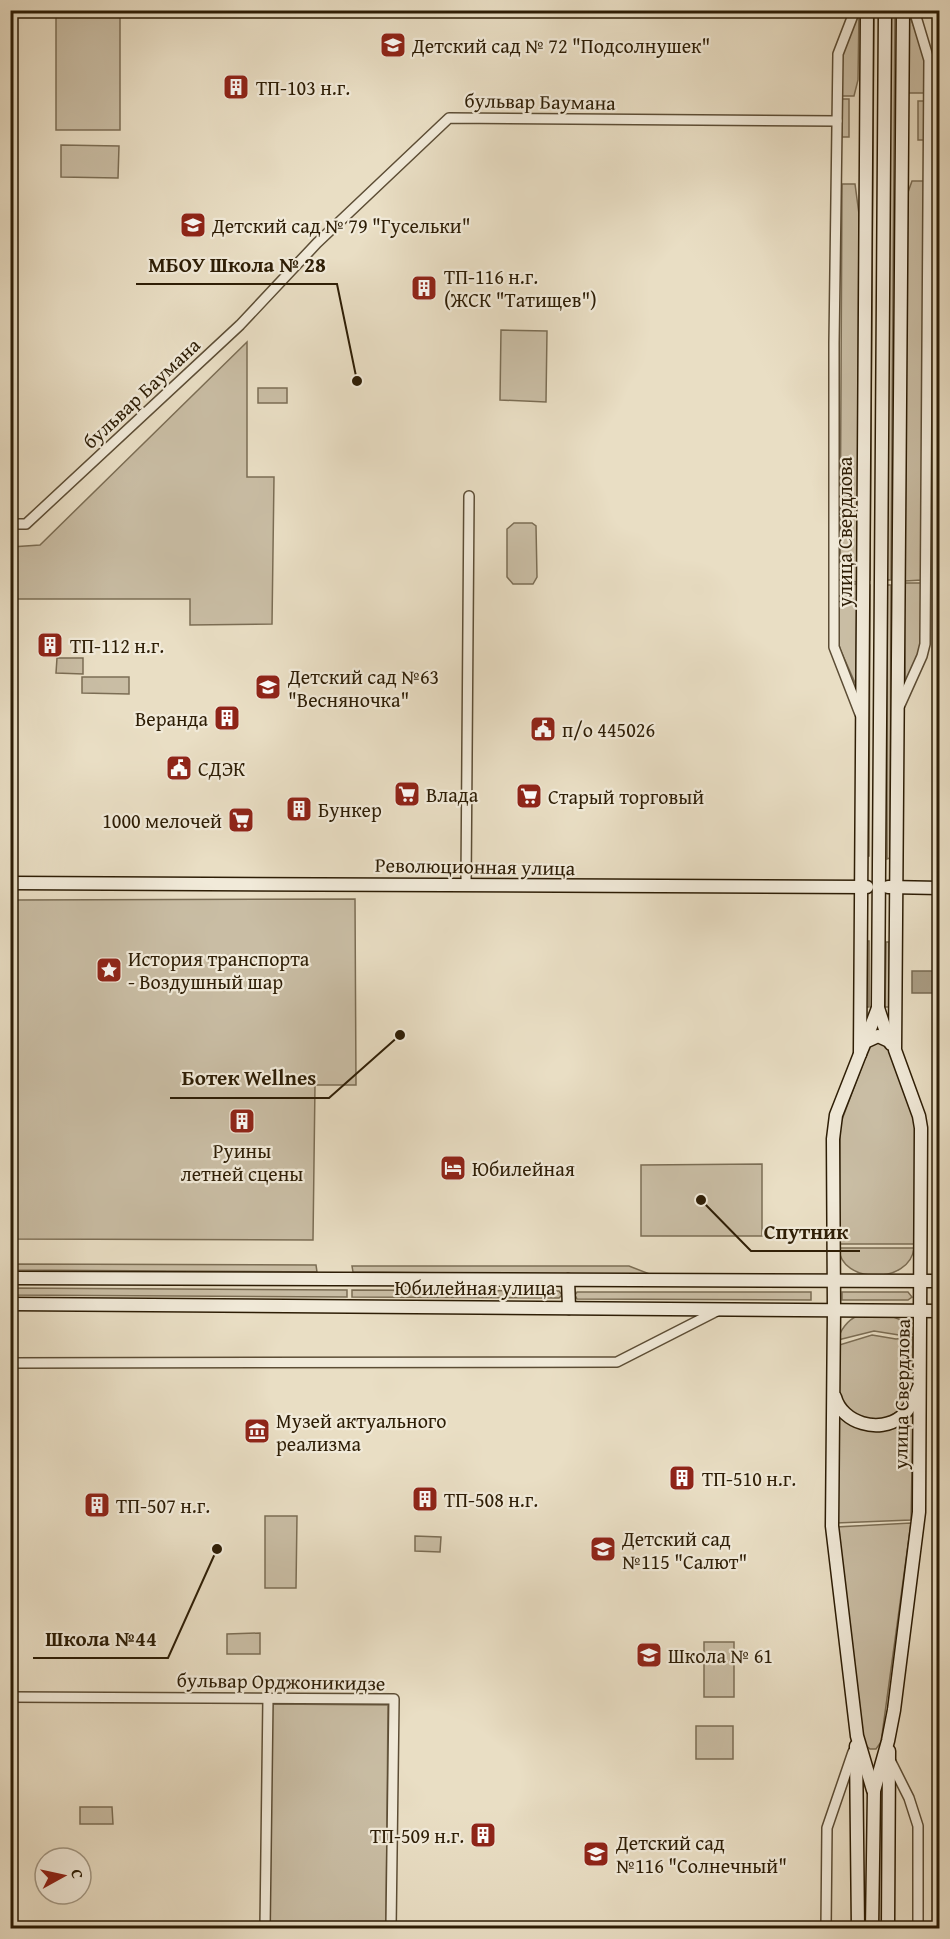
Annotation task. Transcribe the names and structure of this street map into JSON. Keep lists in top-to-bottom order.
{
  "streets": {
    "main road": ["улица Свердлова", "Революционная улица", "Юбилейная улица"],
    "street": ["бульвар Баумана", "бульвар Орджоникидзе"]
  },
  "crossings": [
    ["улица Свердлова", "Революционная улица"],
    ["улица Свердлова", "Юбилейная улица"]
  ],
  "places": {
    "school or university": [
      "Детский сад № 72 \"Подсолнушек\"",
      "Детский сад № 79 \"Гусельки\"",
      "Детский сад №63 \"Весняночка\"",
      "Детский сад №115 \"Салют\"",
      "Школа № 61",
      "Детский сад №116 \"Солнечный\""
    ],
    "building": [
      "ТП-103 н.г.",
      "ТП-116 н.г. (ЖСК \"Татищев\")",
      "ТП-112 н.г.",
      "Веранда",
      "Бункер",
      "Руины летней сцены",
      "ТП-510 н.г.",
      "ТП-508 н.г.",
      "ТП-507 н.г.",
      "ТП-509 н.г."
    ],
    "other": [
      "МБОУ Школа № 28",
      "Ботек Wellnes",
      "Спутник",
      "Школа №44"
    ],
    "public building": ["п/о 445026", "СДЭК"],
    "supermarket": ["Влада", "Старый торговый", "1000 мелочей"],
    "place": ["История транспорта - Воздушный шар"],
    "hotel": ["Юбилейная"],
    "museum": ["Музей актуального реализма"]
  },
  "north": "right"
}
